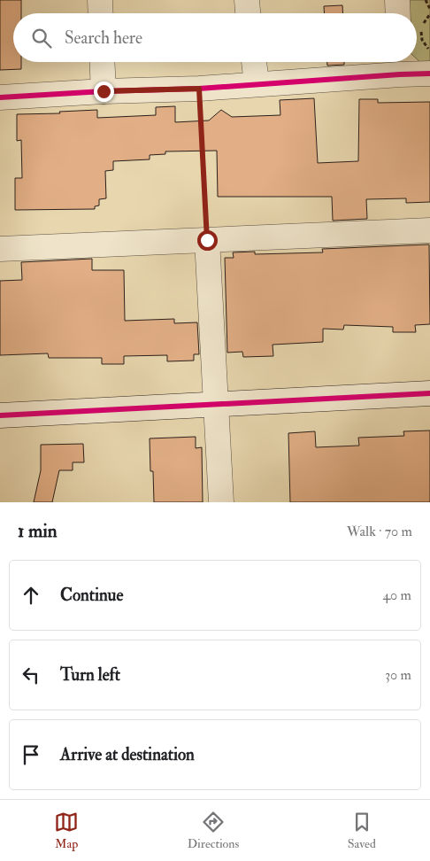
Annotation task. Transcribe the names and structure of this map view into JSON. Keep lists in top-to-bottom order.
{
  "page": {
    "search": "Search here",
    "heading": ["1 min", "Walk · 70 m"],
    "list": [
      ["Continue", "40 m"],
      ["Turn left", "30 m"],
      "Arrive at destination"
    ],
    "nav": ["Map", "Directions", "Saved"]
  }
}
